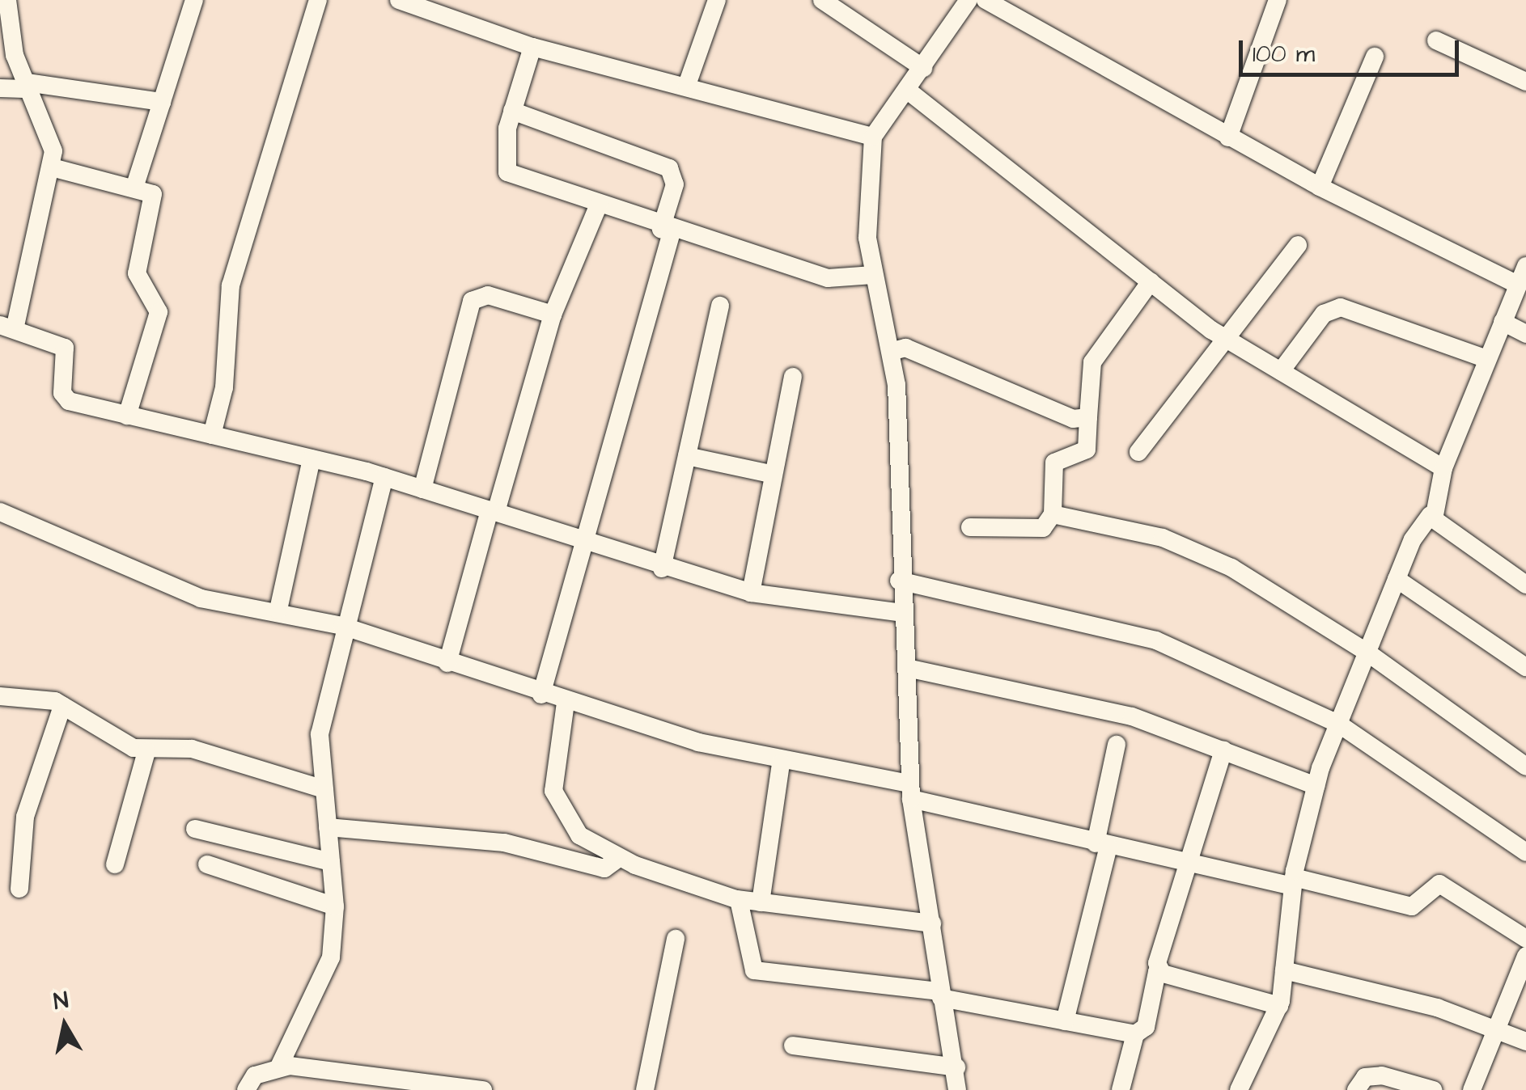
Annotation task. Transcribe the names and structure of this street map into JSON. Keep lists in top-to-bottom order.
{
  "scale_bar": "100 m",
  "north": "top"
}
